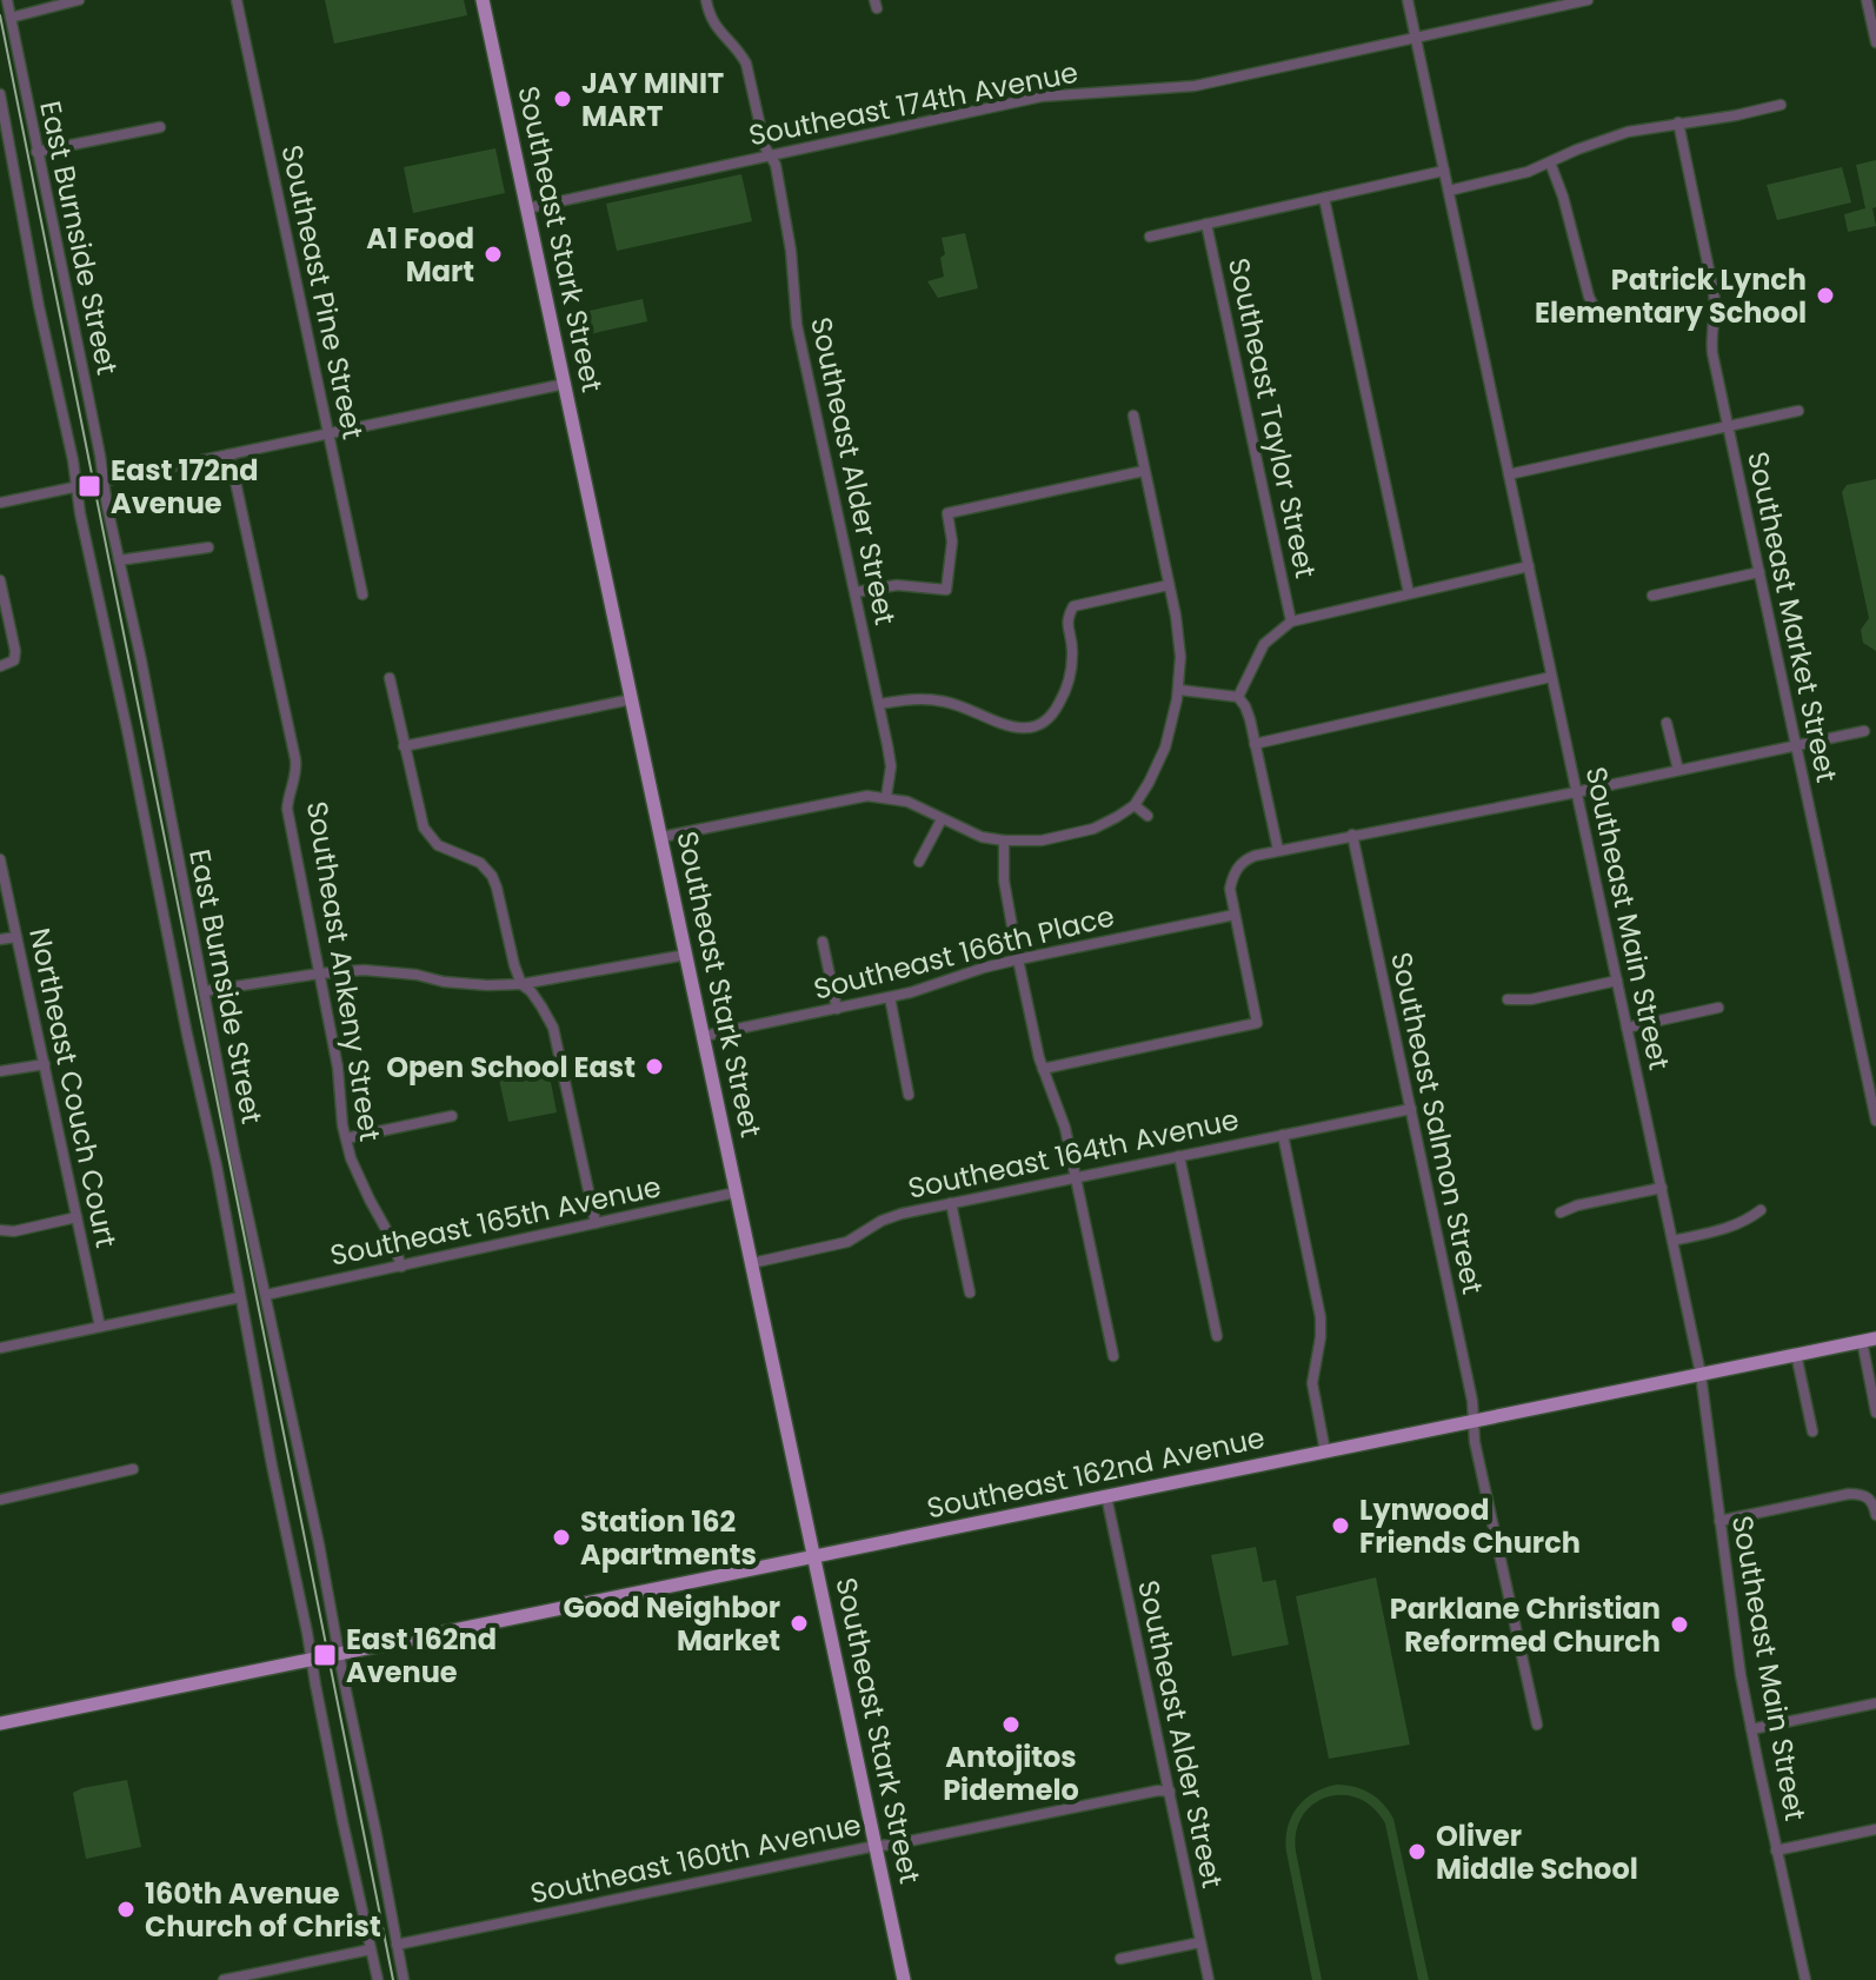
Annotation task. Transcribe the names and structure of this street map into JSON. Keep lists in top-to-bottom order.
{
  "streets": {
    "main road": ["Southeast Stark Street", "Southeast 162nd Avenue"],
    "street": [
      "Southeast 174th Avenue",
      "East Burnside Street",
      "Southeast Pine Street",
      "Southeast Taylor Street",
      "Southeast Alder Street",
      "Southeast Market Street",
      "Southeast Main Street",
      "Southeast 166th Place",
      "Southeast Ankeny Street",
      "Northeast Couch Court",
      "Southeast Salmon Street",
      "Southeast 164th Avenue",
      "Southeast 165th Avenue",
      "Southeast 160th Avenue"
    ]
  },
  "crossings": [
    ["Southeast 174th Avenue", "Southeast Stark Street"],
    ["Southeast 174th Avenue", "Southeast Alder Street"],
    ["Southeast 174th Avenue", "Southeast Main Street"],
    ["East Burnside Street", "Southeast 165th Avenue"],
    ["East Burnside Street", "Southeast 162nd Avenue"],
    ["East Burnside Street", "Southeast 160th Avenue"],
    ["Southeast Stark Street", "Southeast 166th Place"],
    ["Southeast Stark Street", "Southeast 164th Avenue"],
    ["Southeast Stark Street", "Southeast 165th Avenue"],
    ["Southeast Stark Street", "Southeast 162nd Avenue"],
    ["Southeast Stark Street", "Southeast 160th Avenue"],
    ["Southeast Alder Street", "Southeast 162nd Avenue"],
    ["Southeast Alder Street", "Southeast 160th Avenue"],
    ["Southeast Main Street", "Southeast 162nd Avenue"],
    ["Southeast Ankeny Street", "Southeast 165th Avenue"],
    ["Southeast Salmon Street", "Southeast 164th Avenue"],
    ["Southeast Salmon Street", "Southeast 162nd Avenue"]
  ],
  "places": {
    "other": [
      "JAY MINIT MART",
      "A1 Food Mart",
      "Patrick Lynch Elementary School",
      "Open School East",
      "Lynwood Friends Church",
      "Station 162 Apartments",
      "Good Neighbor Market",
      "Parklane Christian Reformed Church",
      "Antojitos Pidemelo",
      "Oliver Middle School",
      "160th Avenue Church of Christ"
    ],
    "transit": ["East 172nd Avenue", "East 162nd Avenue"]
  }
}
